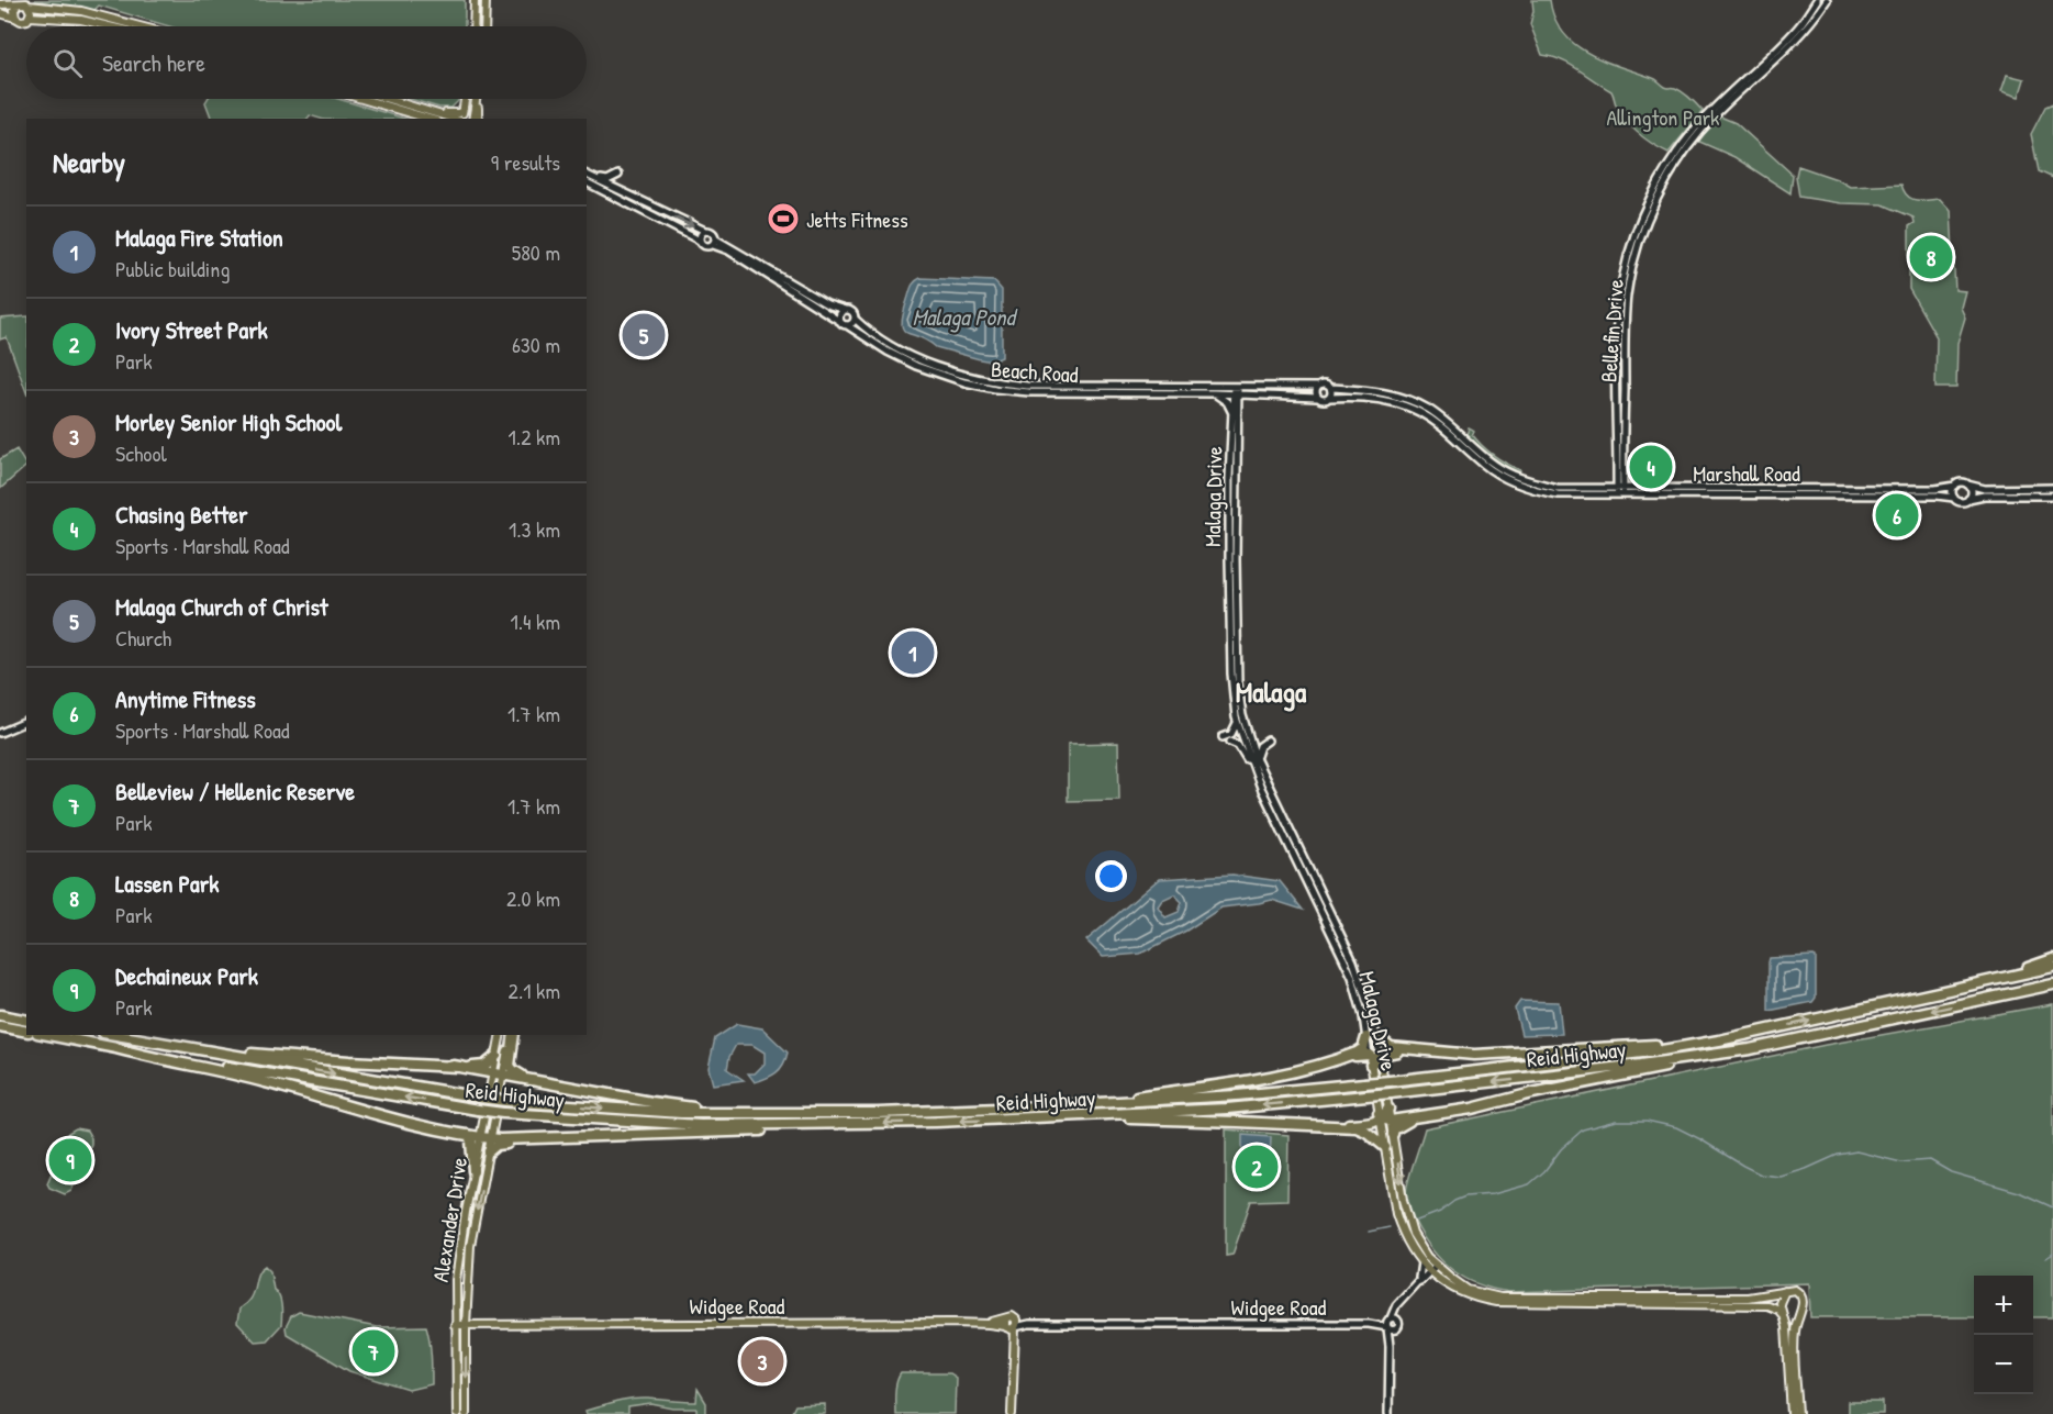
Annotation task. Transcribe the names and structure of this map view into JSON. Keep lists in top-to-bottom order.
{
  "streets": {
    "highway": ["Reid Highway"],
    "main road": [
      "Bellefin Drive",
      "Beach Road",
      "Marshall Road",
      "Malaga Drive",
      "Alexander Drive",
      "Widgee Road"
    ]
  },
  "crossings": [
    ["Bellefin Drive", "Marshall Road"],
    ["Beach Road", "Malaga Drive"],
    ["Alexander Drive", "Widgee Road"]
  ],
  "districts": ["Malaga"],
  "water": ["Malaga Pond"],
  "parks": ["Allington Park"],
  "places": {
    "sports": ["Jetts Fitness"]
  },
  "page": {
    "search": "Search here",
    "heading": ["Nearby", "9 results"],
    "list": [
      {
        "mark": "1",
        "name": "Malaga Fire Station",
        "note": "Public building",
        "value": "580 m"
      },
      {
        "mark": "2",
        "name": "Ivory Street Park",
        "note": "Park",
        "value": "630 m"
      },
      {
        "mark": "3",
        "name": "Morley Senior High School",
        "note": "School",
        "value": "1.2 km"
      },
      {
        "mark": "4",
        "name": "Chasing Better",
        "note": "Sports · Marshall Road",
        "value": "1.3 km"
      },
      {
        "mark": "5",
        "name": "Malaga Church of Christ",
        "note": "Church",
        "value": "1.4 km"
      },
      {
        "mark": "6",
        "name": "Anytime Fitness",
        "note": "Sports · Marshall Road",
        "value": "1.7 km"
      },
      {
        "mark": "7",
        "name": "Belleview / Hellenic Reserve",
        "note": "Park",
        "value": "1.7 km"
      },
      {
        "mark": "8",
        "name": "Lassen Park",
        "note": "Park",
        "value": "2.0 km"
      },
      {
        "mark": "9",
        "name": "Dechaineux Park",
        "note": "Park",
        "value": "2.1 km"
      }
    ],
    "pins": [
      "8",
      "5",
      "4",
      "6",
      "1",
      "9",
      "2",
      "7",
      "3"
    ],
    "map_buttons": ["+", "−"]
  }
}
